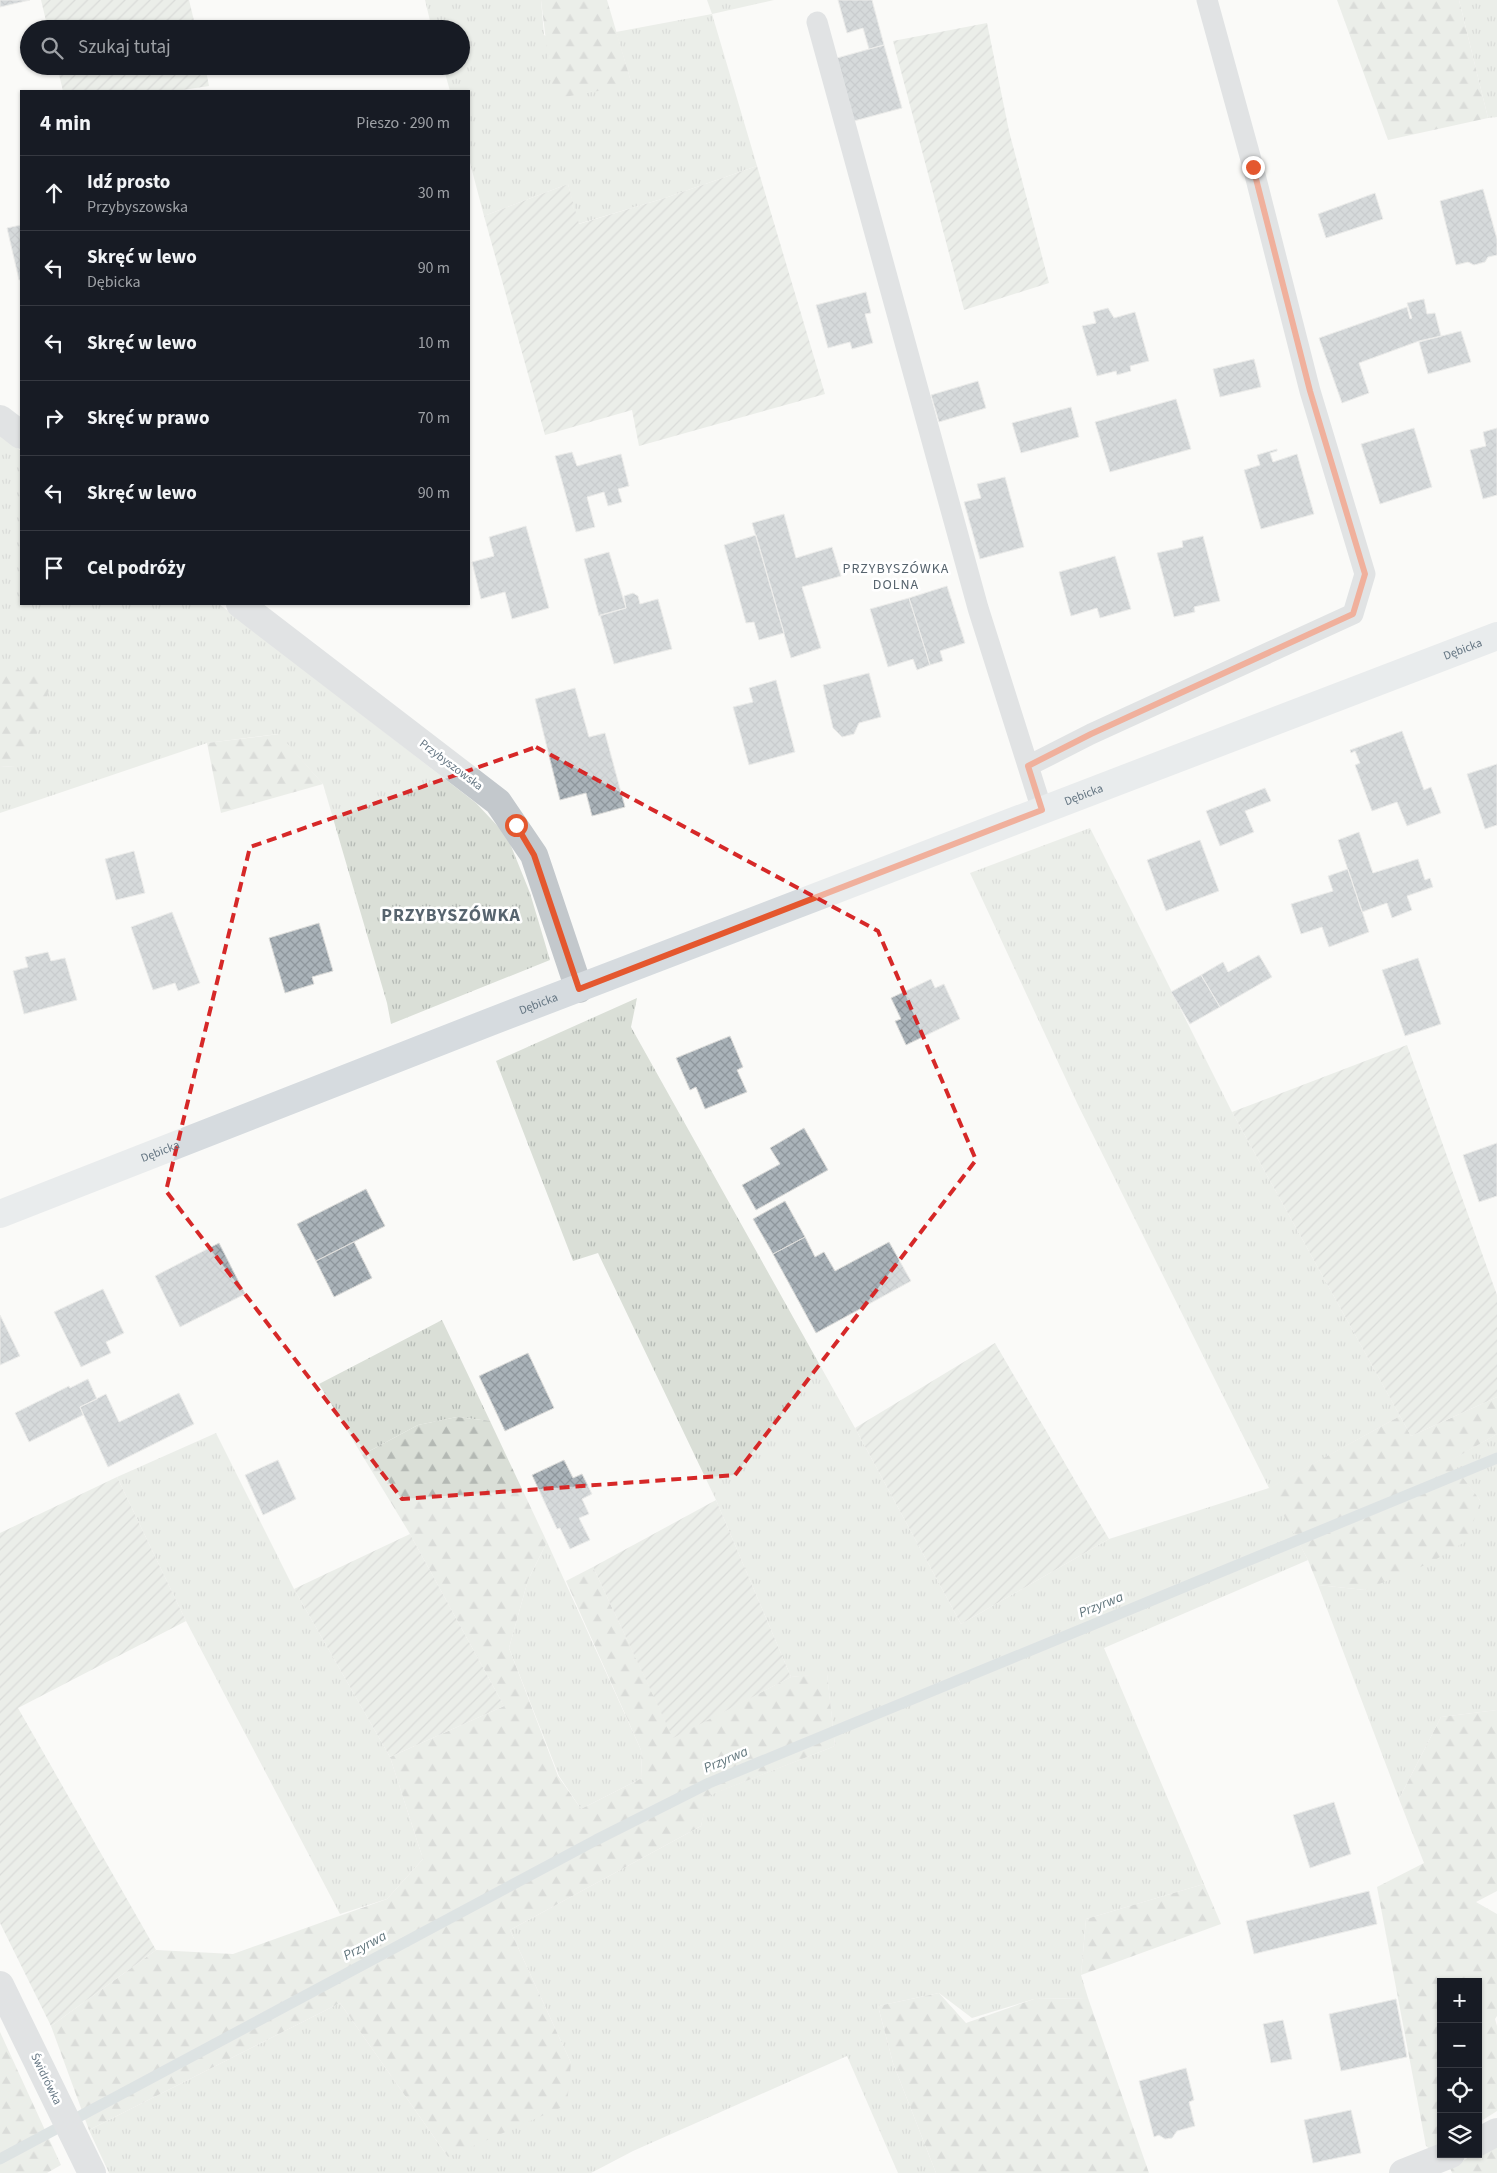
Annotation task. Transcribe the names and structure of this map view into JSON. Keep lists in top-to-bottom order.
{
  "streets": {
    "street": ["Dębicka", "Przybyszowska", "Świdrówka"]
  },
  "crossings": [
    ["Dębicka", "Przybyszowska"]
  ],
  "districts": ["PRZYBYSZÓWKA DOLNA", "PRZYBYSZÓWKA"],
  "water": ["Przyrwa"],
  "page": {
    "search": "Szukaj tutaj",
    "heading": ["4 min", "Pieszo · 290 m"],
    "list": [
      ["Idź prosto", "Przybyszowska", "30 m"],
      ["Skręć w lewo", "Dębicka", "90 m"],
      ["Skręć w lewo", "10 m"],
      ["Skręć w prawo", "70 m"],
      ["Skręć w lewo", "90 m"],
      "Cel podróży"
    ],
    "map_buttons": ["+", "−"]
  }
}
